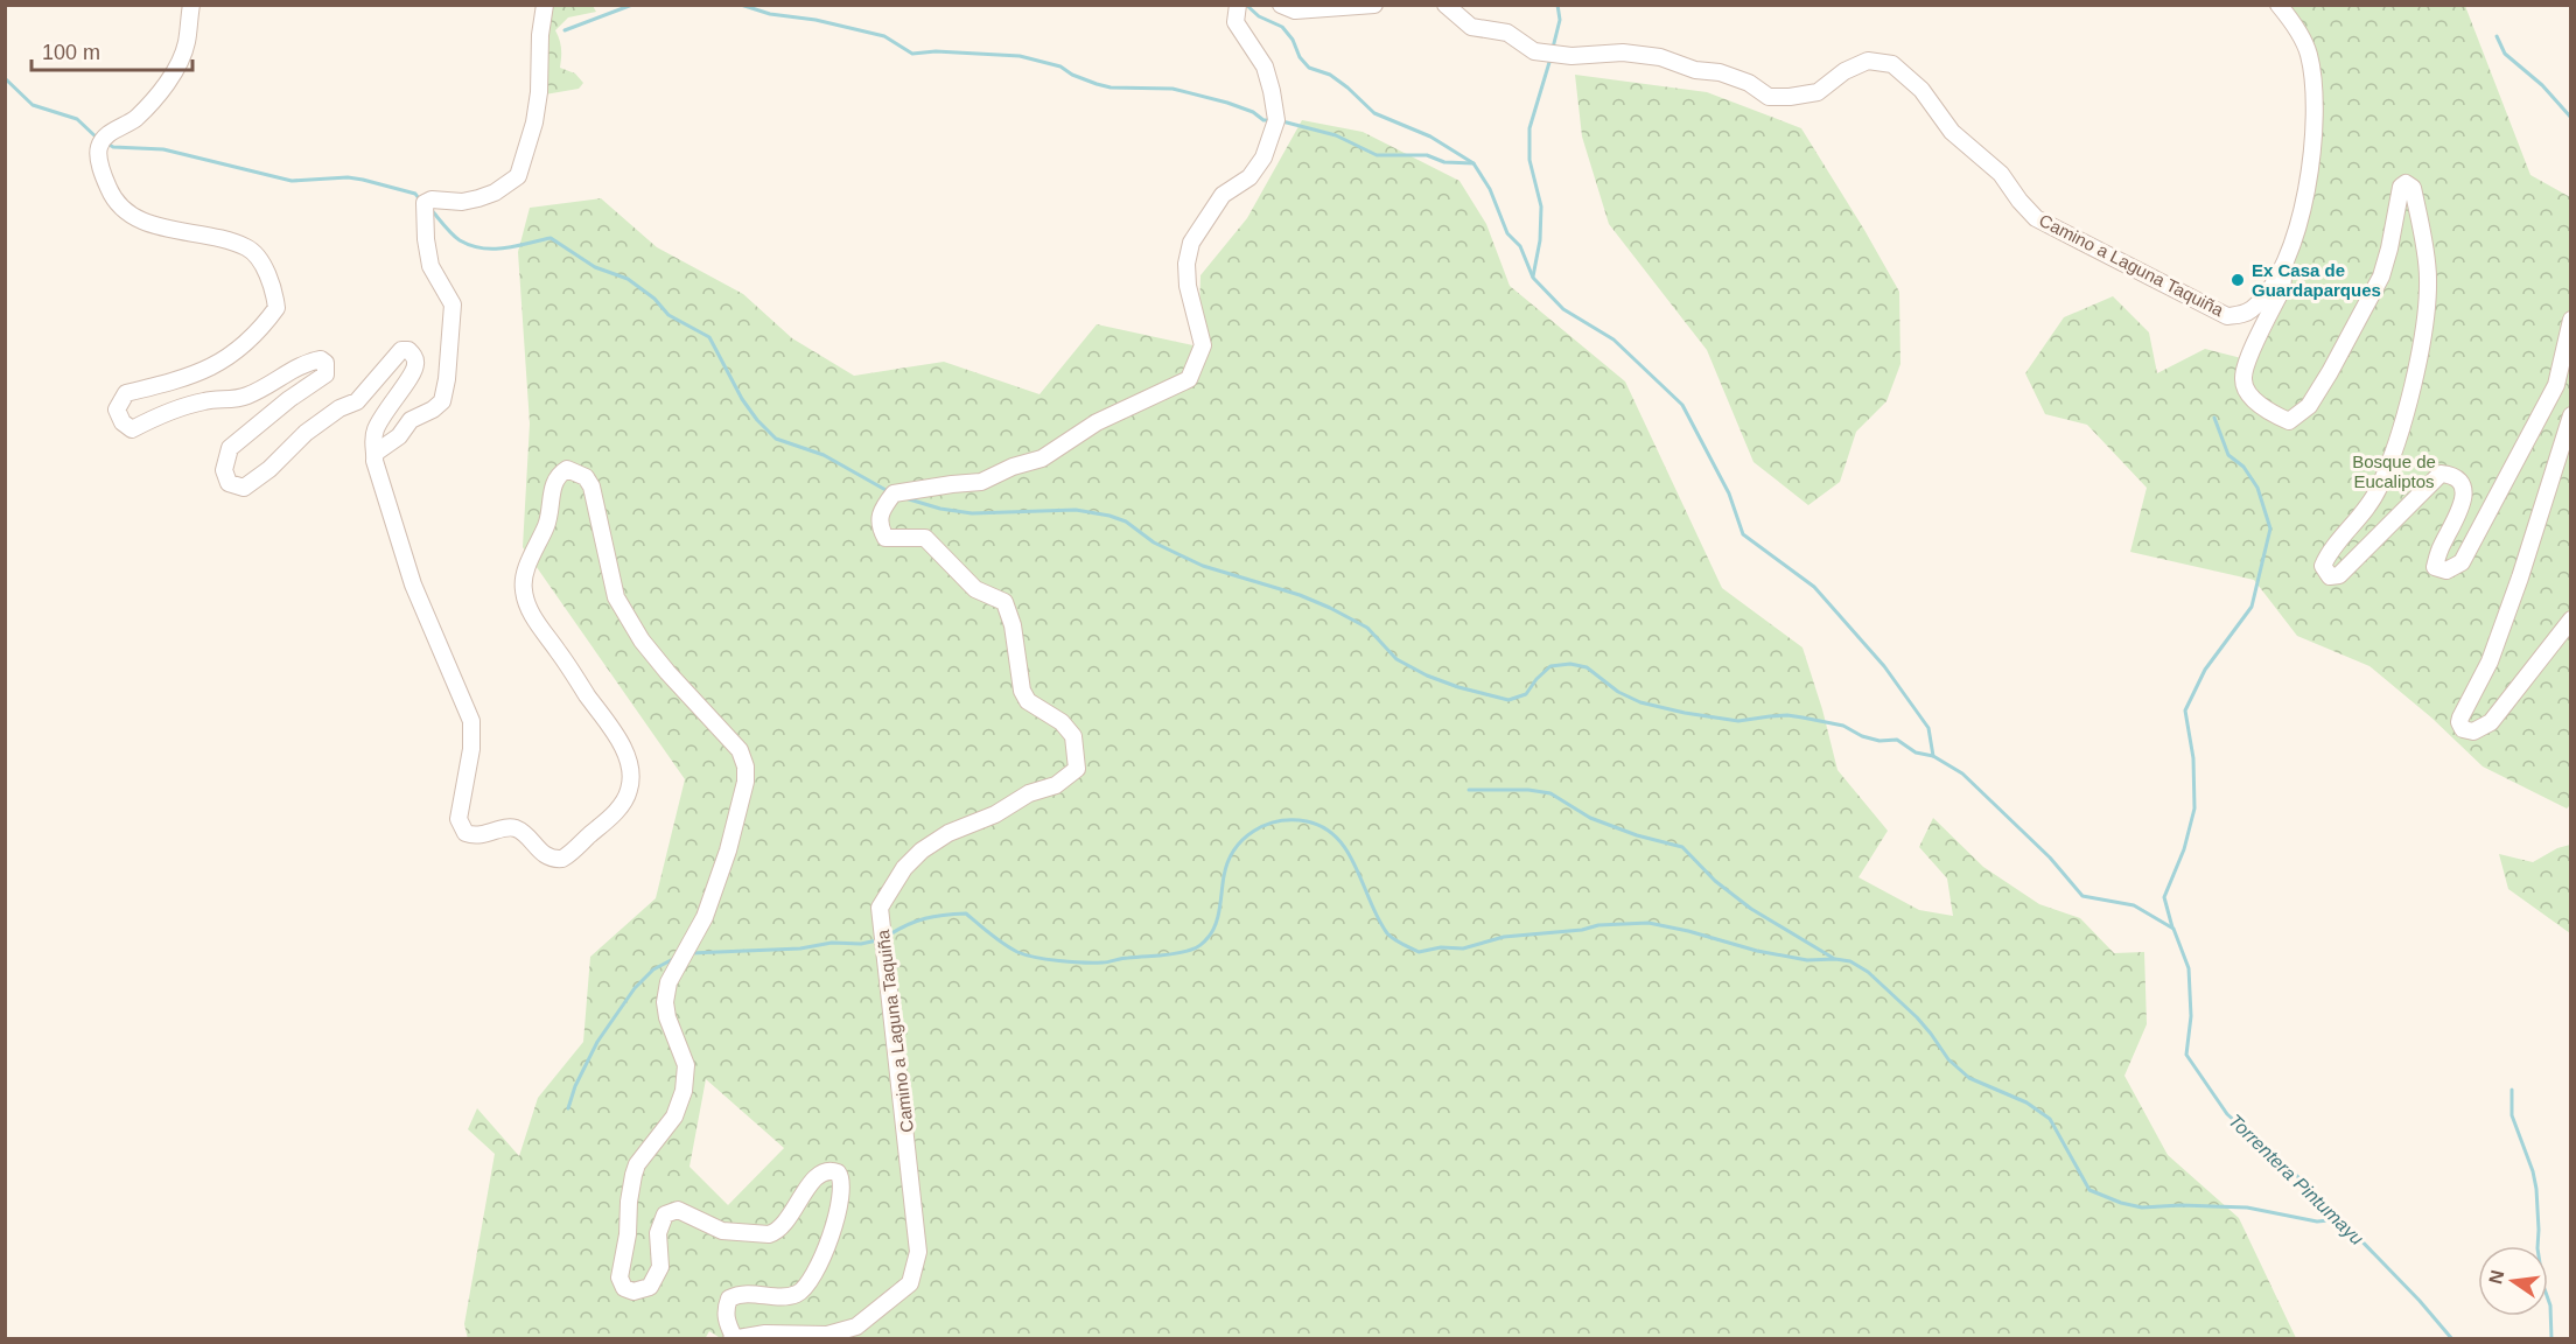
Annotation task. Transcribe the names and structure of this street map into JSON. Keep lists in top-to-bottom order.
{
  "streets": {
    "street": ["Camino a Laguna Taquiña"]
  },
  "water": ["Torrentera Pintumayu"],
  "parks": ["Bosque de Eucaliptos"],
  "places": ["Ex Casa de Guardaparques"],
  "scale_bar": "100 m",
  "north": "left"
}
